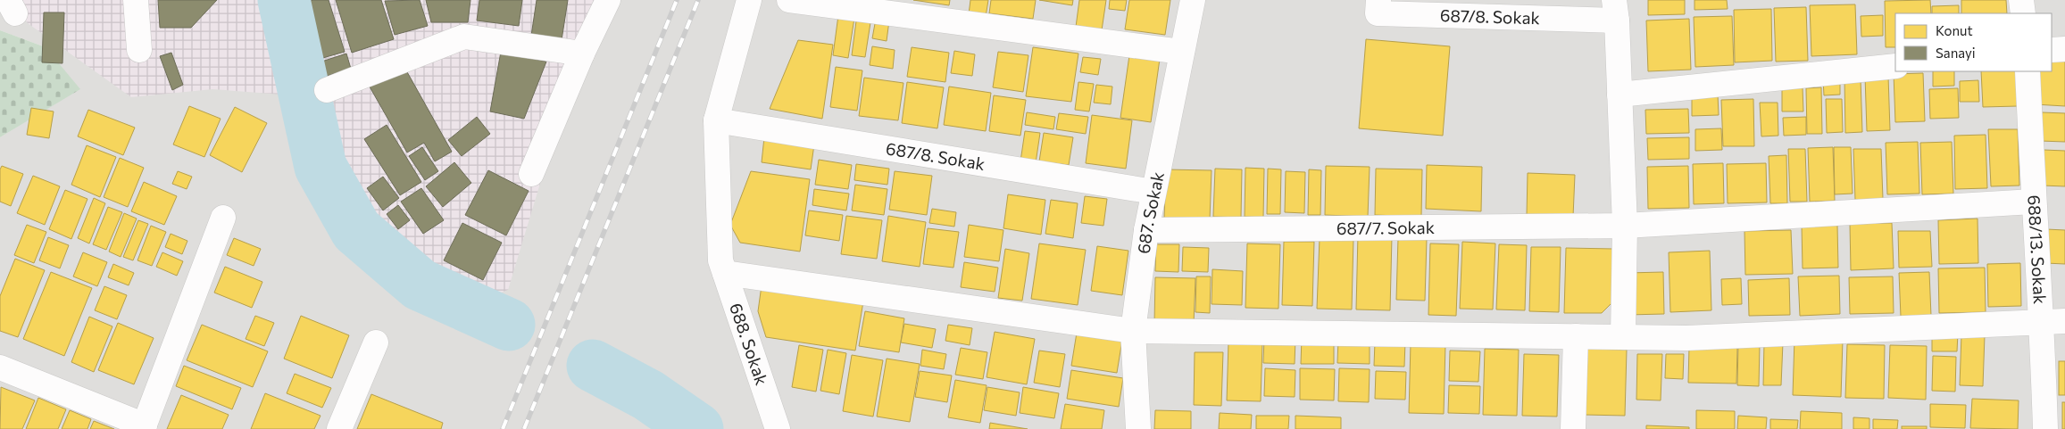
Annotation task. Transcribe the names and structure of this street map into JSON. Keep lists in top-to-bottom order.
{
  "streets": {
    "street": [
      "687/8. Sokak",
      "687. Sokak",
      "687/7. Sokak",
      "688/13. Sokak",
      "688. Sokak"
    ]
  },
  "crossings": [
    ["687/8. Sokak", "687. Sokak"],
    ["687/8. Sokak", "688. Sokak"],
    ["687. Sokak", "687/7. Sokak"],
    ["687/7. Sokak", "688/13. Sokak"]
  ],
  "legend": ["Konut", "Sanayi"]
}
